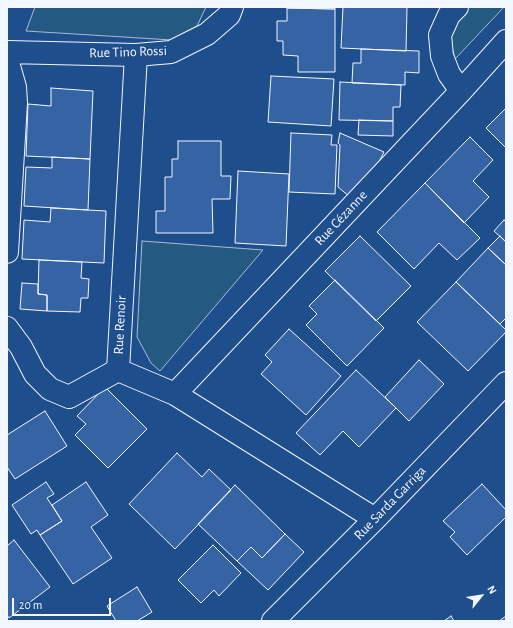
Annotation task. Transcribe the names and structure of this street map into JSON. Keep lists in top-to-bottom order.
{
  "streets": {
    "street": [
      "Rue Tino Rossi",
      "Rue Cézanne",
      "Rue Renoir",
      "Rue Sarda Garriga"
    ]
  },
  "crossings": [
    ["Rue Tino Rossi", "Rue Renoir"],
    ["Rue Cézanne", "Rue Renoir"],
    ["Rue Renoir", "Rue Sarda Garriga"]
  ],
  "scale_bar": "20 m",
  "north": "top right"
}
